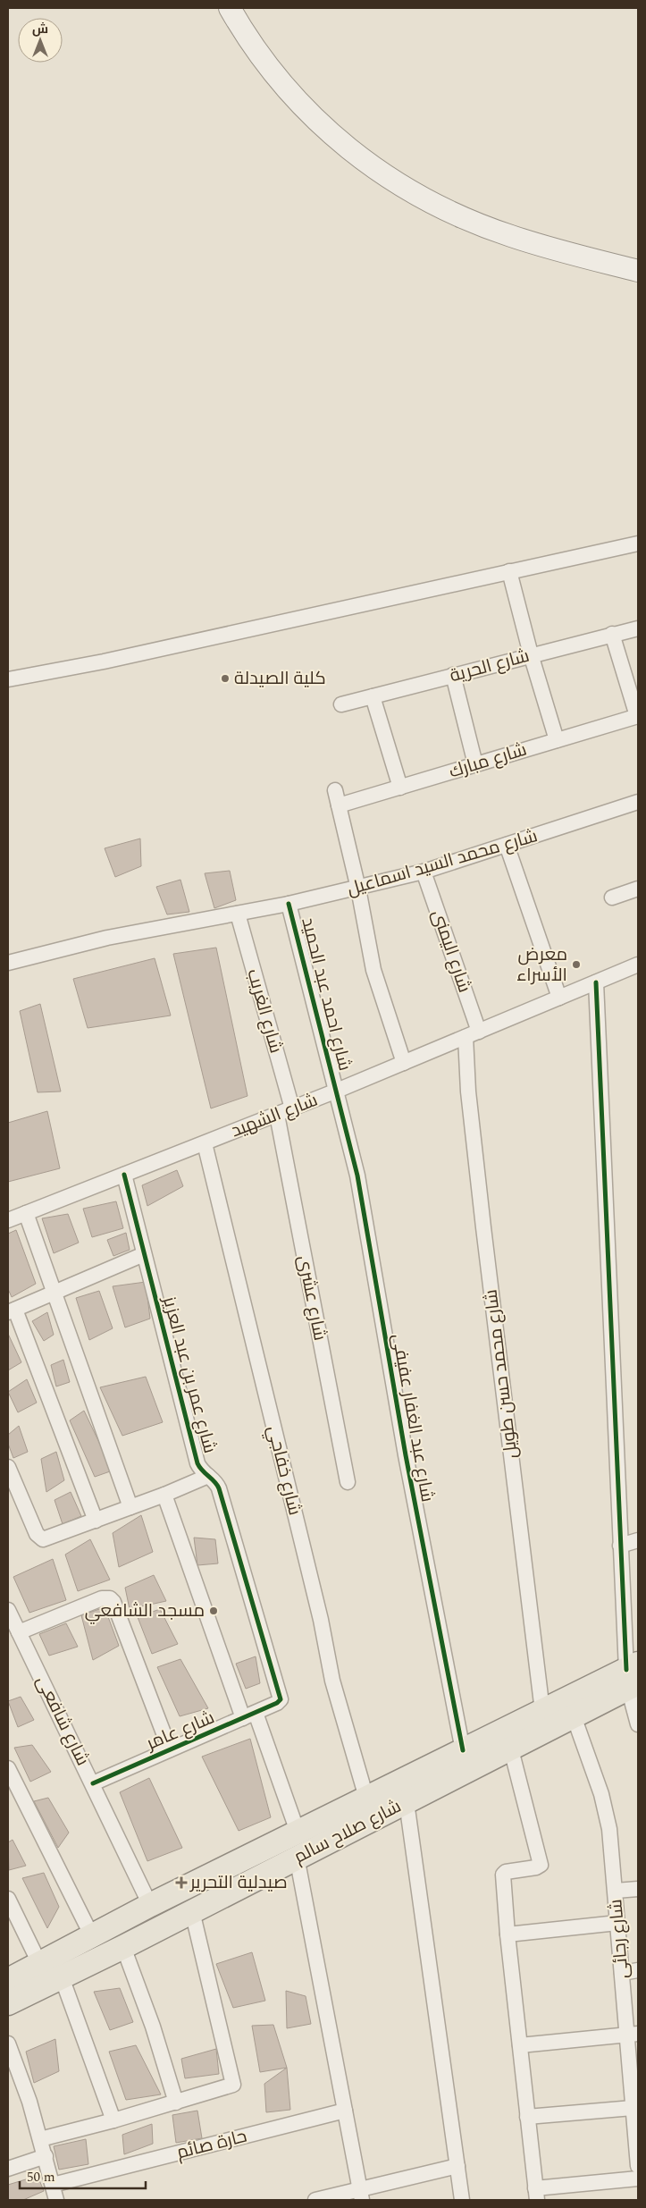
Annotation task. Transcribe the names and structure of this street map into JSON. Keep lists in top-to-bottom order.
{
  "streets": {
    "main road": ["شارع صلاح سالم"],
    "street": [
      "شارع الحرية",
      "شارع مبارك",
      "شارع محمد السيد اسماعيل",
      "شارع اليمنى",
      "شارع احمد عبد الحميد",
      "شارع الغريب",
      "شارع الشهيد",
      "شارع عشرى",
      "شارع محمد حسن طويل",
      "شارع عمر بن عبد العزيز",
      "شارع عبد الغفار عفيفى",
      "شارع خفاجي",
      "شارع شافعى",
      "شارع عامر",
      "شارع رجائى",
      "حارة صائم"
    ]
  },
  "crossings": [
    ["شارع محمد السيد اسماعيل", "شارع اليمنى"],
    ["شارع محمد السيد اسماعيل", "شارع احمد عبد الحميد"],
    ["شارع محمد السيد اسماعيل", "شارع الغريب"],
    ["شارع اليمنى", "شارع الشهيد"],
    ["شارع اليمنى", "شارع محمد حسن طويل"],
    ["شارع احمد عبد الحميد", "شارع الشهيد"],
    ["شارع احمد عبد الحميد", "شارع عبد الغفار عفيفى"],
    ["شارع الغريب", "شارع الشهيد"],
    ["شارع الشهيد", "شارع عشرى"],
    ["شارع الشهيد", "شارع محمد حسن طويل"],
    ["شارع الشهيد", "شارع عمر بن عبد العزيز"],
    ["شارع الشهيد", "شارع عبد الغفار عفيفى"],
    ["شارع الشهيد", "شارع خفاجي"],
    ["شارع محمد حسن طويل", "شارع صلاح سالم"],
    ["شارع عمر بن عبد العزيز", "شارع عامر"],
    ["شارع عبد الغفار عفيفى", "شارع صلاح سالم"],
    ["شارع خفاجي", "شارع صلاح سالم"],
    ["شارع شافعى", "شارع عامر"],
    ["شارع شافعى", "شارع صلاح سالم"],
    ["شارع صلاح سالم", "شارع رجائى"]
  ],
  "places": {
    "other": ["كلية الصيدلة", "معرض الأسراء", "مسجد الشافعي"],
    "health": ["صيدلية التحرير"]
  },
  "scale_bar": "50 m",
  "north": "top"
}
